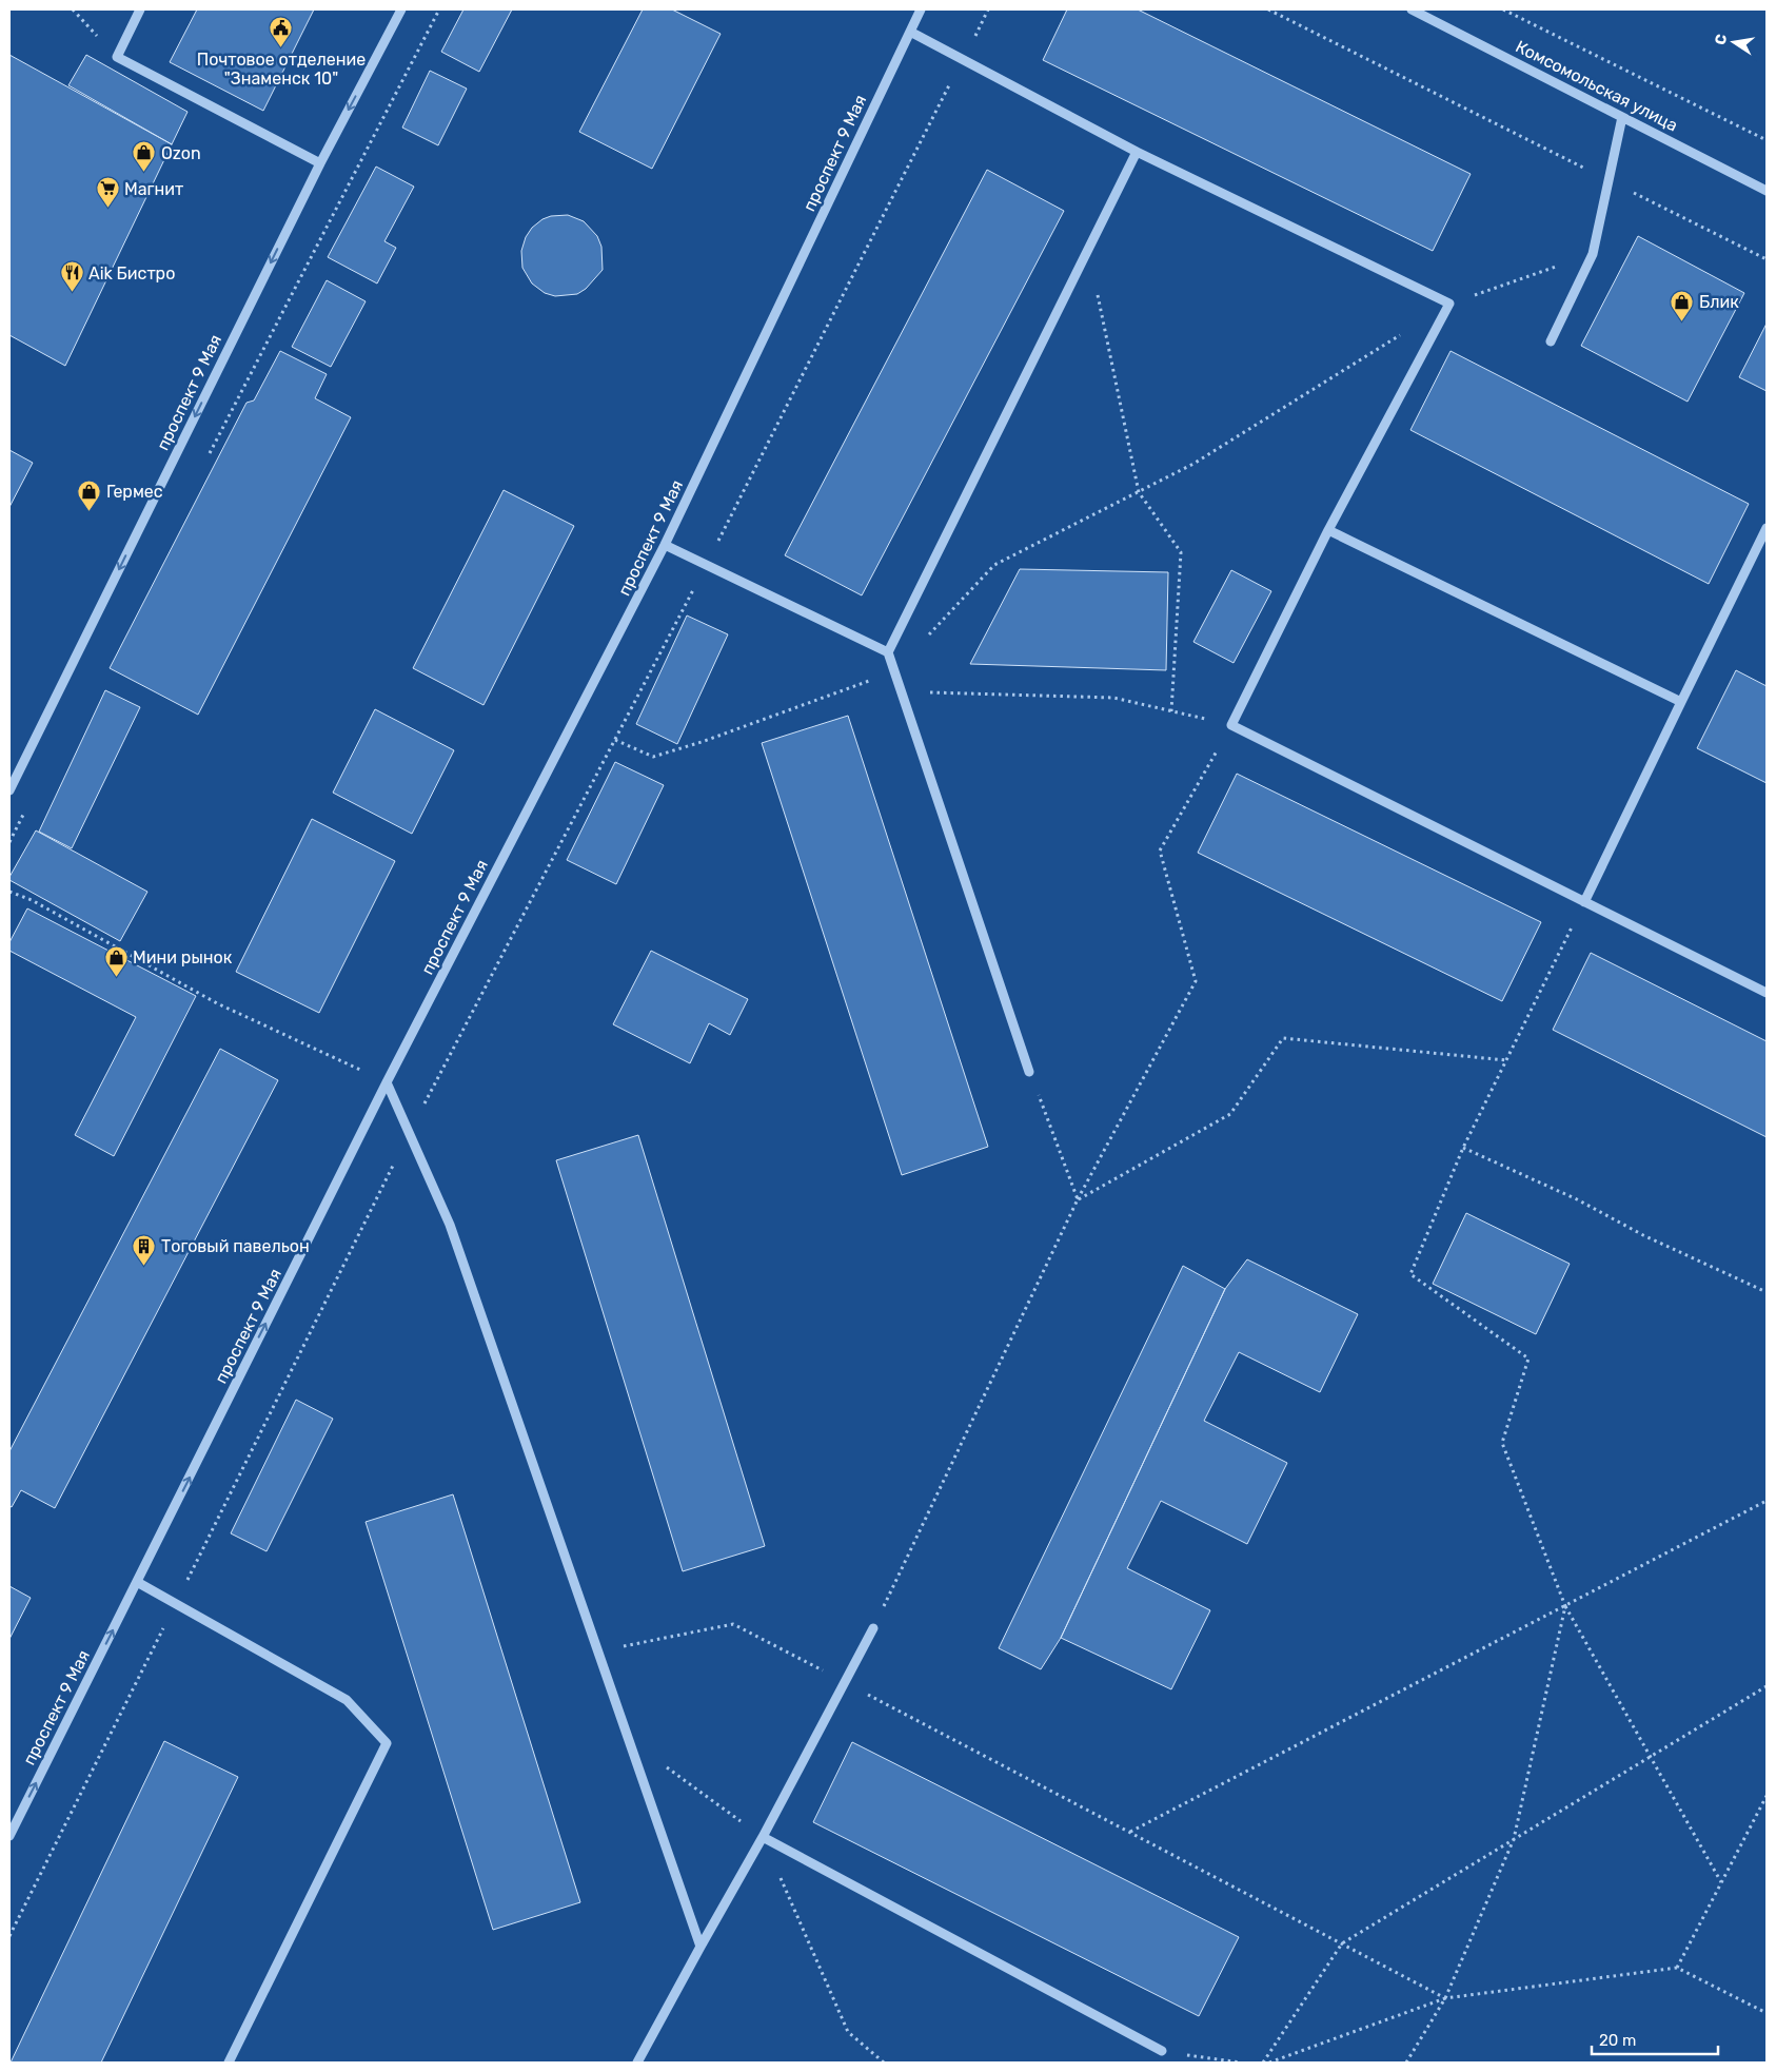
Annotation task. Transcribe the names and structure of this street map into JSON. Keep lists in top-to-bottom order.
{
  "streets": {
    "street": ["Комсомольская улица", "проспект 9 Мая"]
  },
  "places": {
    "public building": ["Почтовое отделение \"Знаменск 10\""],
    "shop": [
      "Ozon",
      "Блик",
      "Гермес",
      "Мини рынок"
    ],
    "supermarket": ["Магнит"],
    "restaurant": ["Aik Бистро"],
    "building": ["Тоговый павельон"]
  },
  "scale_bar": "20 m",
  "north": "left"
}
